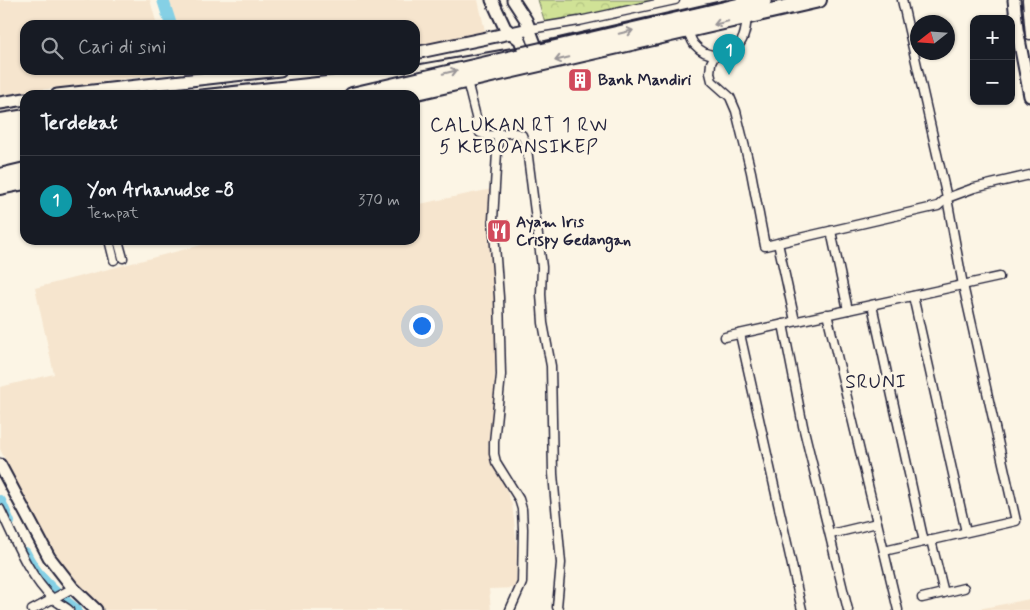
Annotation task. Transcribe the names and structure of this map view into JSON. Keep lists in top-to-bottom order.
{
  "districts": ["CALUKAN RT 1 RW 5 KEBOANSIKEP", "SRUNI"],
  "places": {
    "building": ["Bank Mandiri"],
    "restaurant": ["Ayam Iris Crispy Gedangan"]
  },
  "north": "left",
  "page": {
    "map_buttons": ["+", "−"],
    "search": "Cari di sini",
    "pins": "1",
    "heading": "Terdekat",
    "list": [
      {
        "mark": "1",
        "name": "Yon Arhanudse -8",
        "note": "Tempat",
        "value": "370 m"
      }
    ]
  }
}
